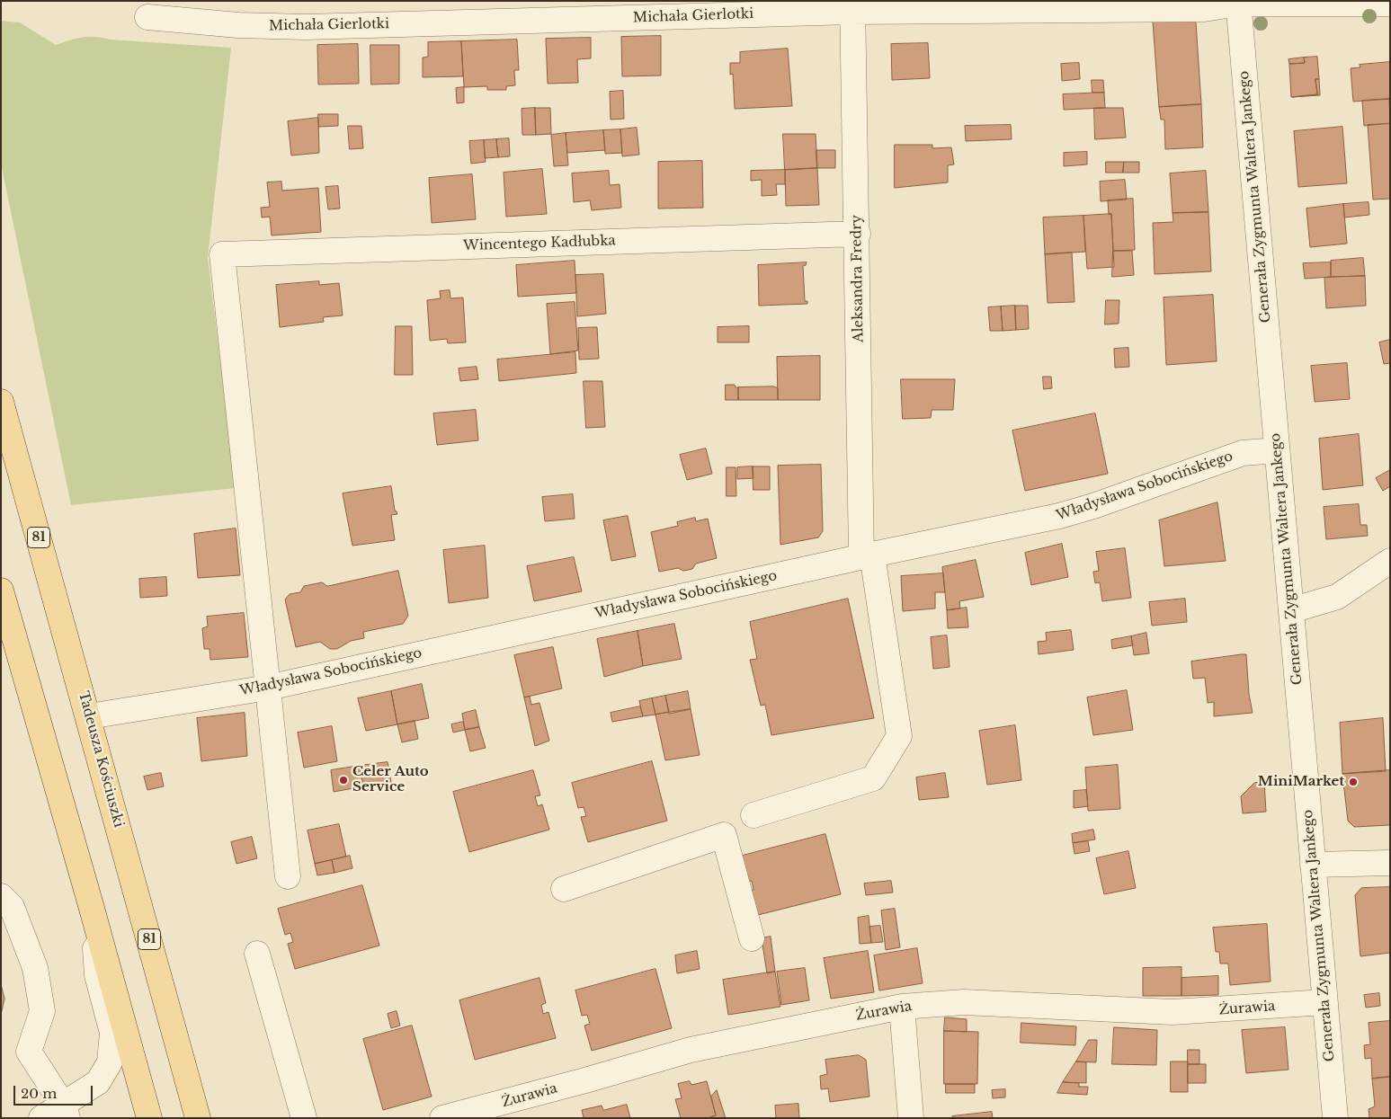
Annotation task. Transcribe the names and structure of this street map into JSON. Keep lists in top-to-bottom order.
{
  "streets": {
    "main road": ["81", "Tadeusza Kościuszki"],
    "street": [
      "Michała Gierlotki",
      "Generała Zygmunta Waltera Jankego",
      "Wincentego Kadłubka",
      "Aleksandra Fredry",
      "Władysława Sobocińskiego",
      "Żurawia"
    ]
  },
  "crossings": [
    ["Michała Gierlotki", "Generała Zygmunta Waltera Jankego"],
    ["Michała Gierlotki", "Aleksandra Fredry"],
    ["Generała Zygmunta Waltera Jankego", "Władysława Sobocińskiego"],
    ["Generała Zygmunta Waltera Jankego", "Żurawia"],
    ["Wincentego Kadłubka", "Aleksandra Fredry"],
    ["Wincentego Kadłubka", "Władysława Sobocińskiego"],
    ["Aleksandra Fredry", "Władysława Sobocińskiego"],
    ["Władysława Sobocińskiego", "Tadeusza Kościuszki"]
  ],
  "places": ["Celer Auto Service", "MiniMarket"],
  "scale_bar": "20 m"
}
